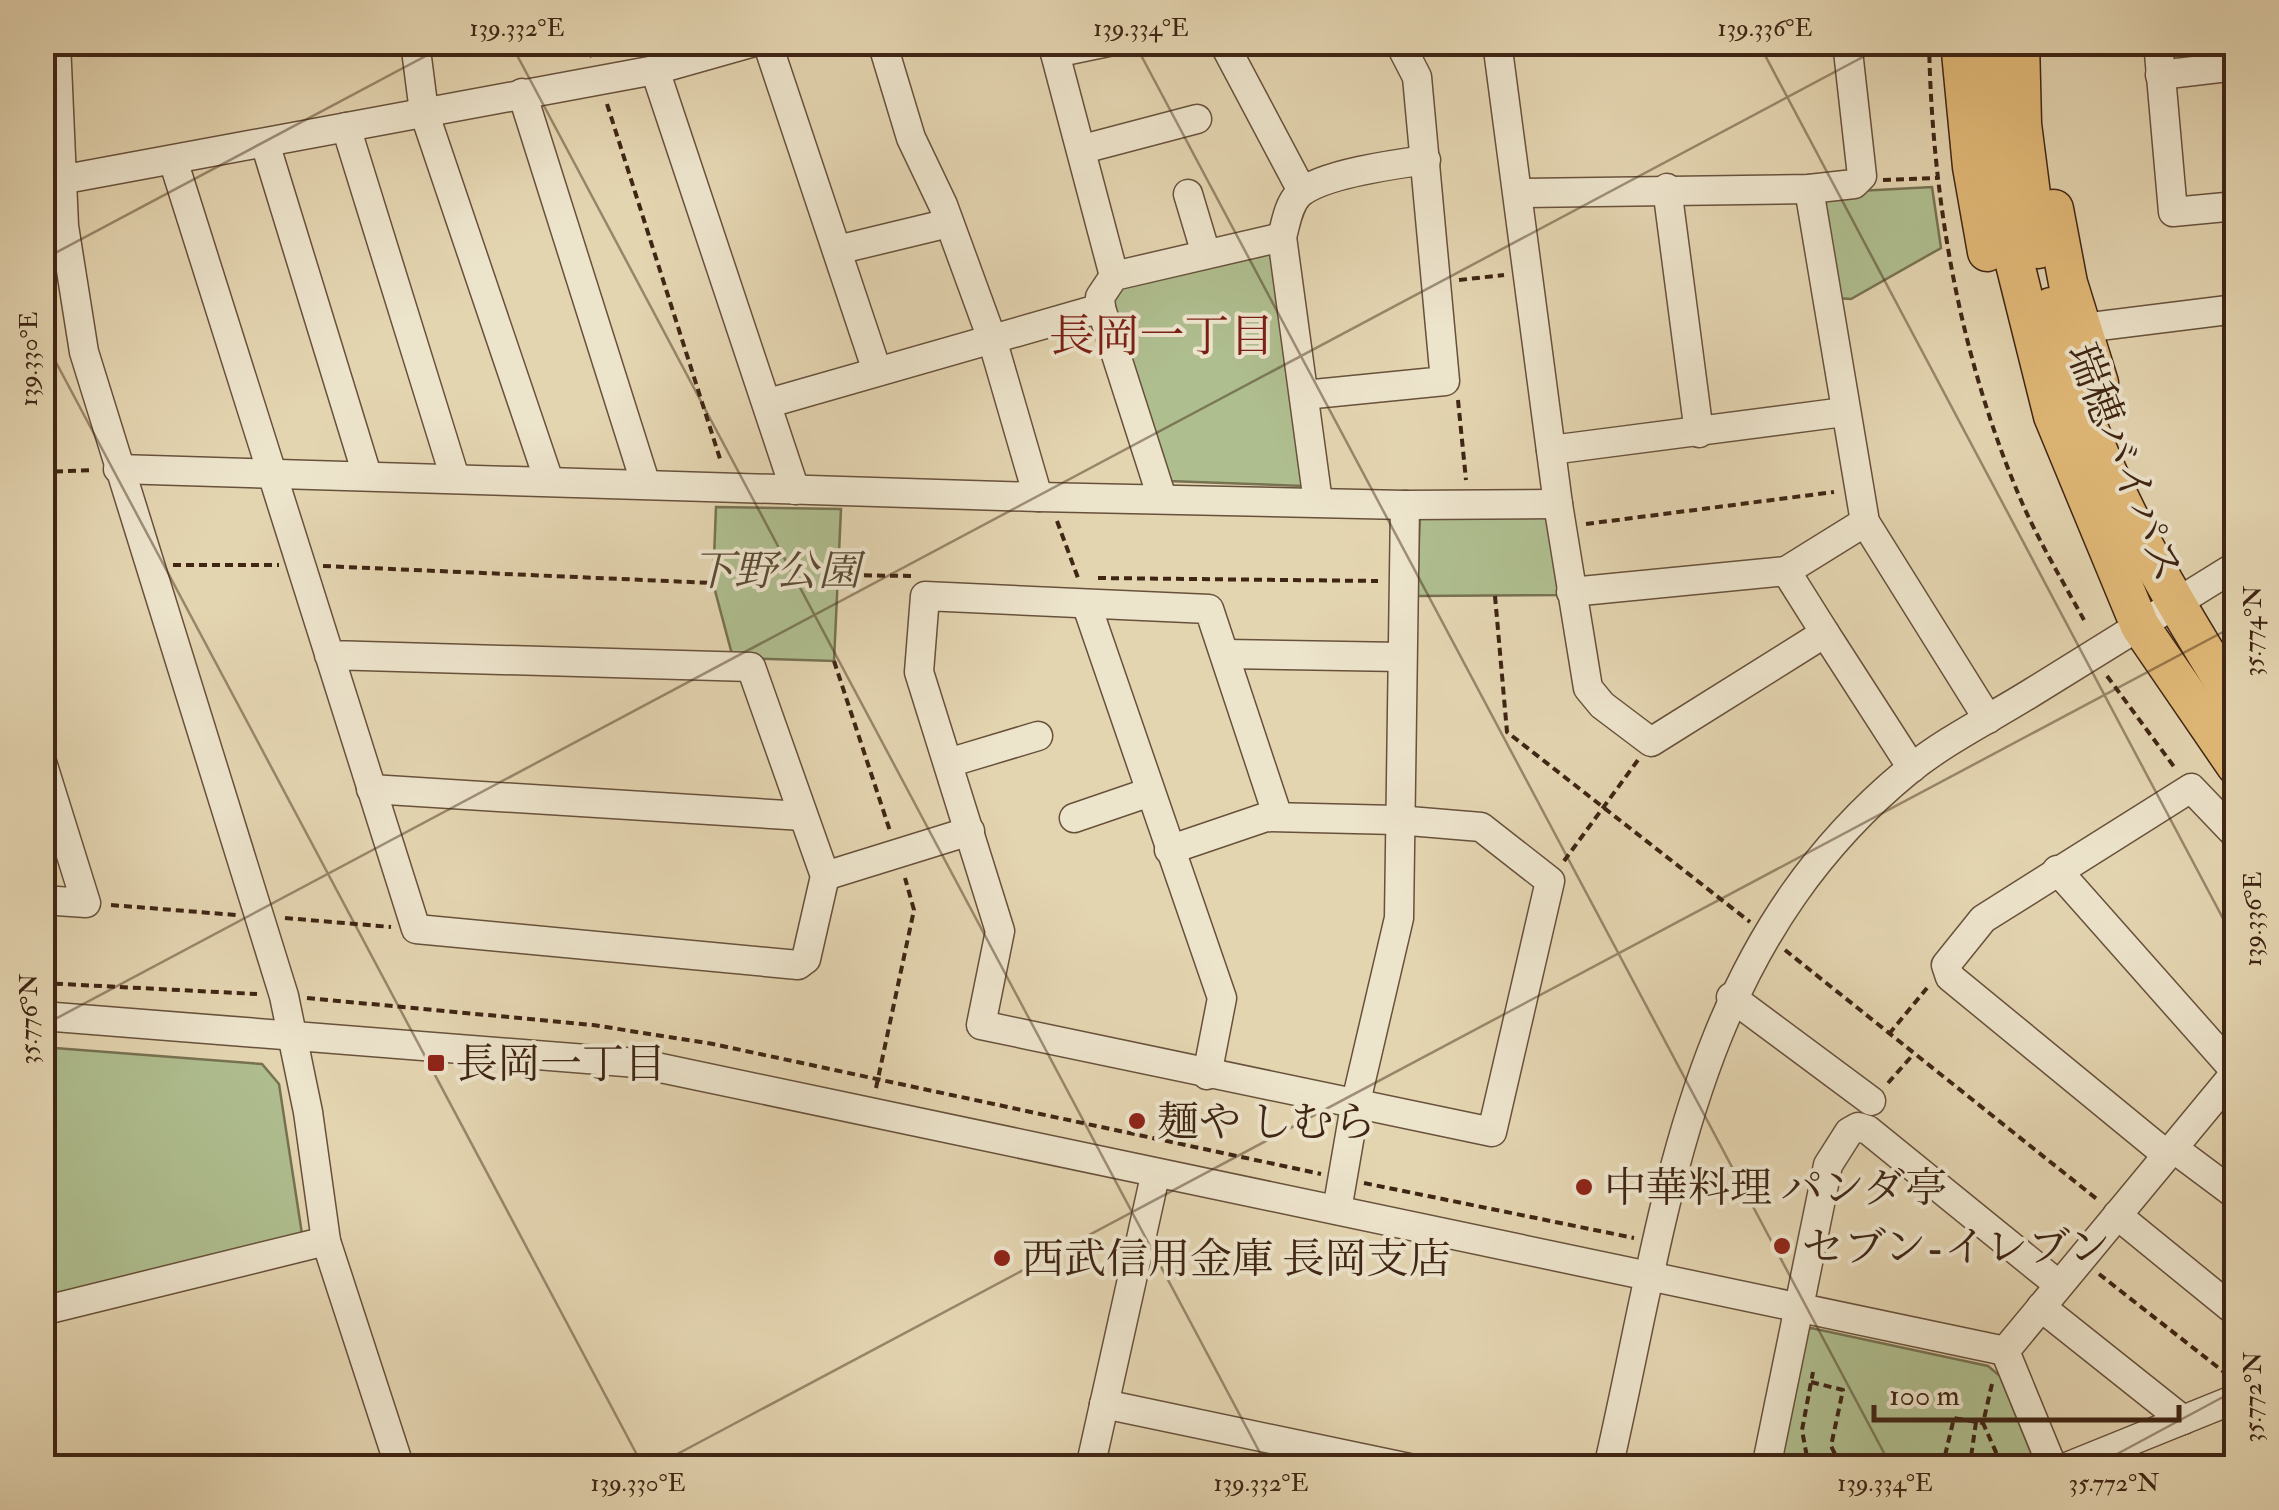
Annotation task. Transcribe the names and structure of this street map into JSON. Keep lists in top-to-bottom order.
{
  "streets": {
    "highway": ["瑞穂バイパス"]
  },
  "districts": ["長岡一丁目"],
  "parks": ["下野公園"],
  "places": {
    "transit": ["長岡一丁目"],
    "other": [
      "麺や しむら",
      "中華料理 パンダ亭",
      "セブン-イレブン",
      "西武信用金庫 長岡支店"
    ]
  },
  "scale_bar": "100 m",
  "coordinates": [
    "139.332°E",
    "139.334°E",
    "139.336°E",
    "139.330°E",
    "35.774°N",
    "35.776°N",
    "35.772°N"
  ]
}
